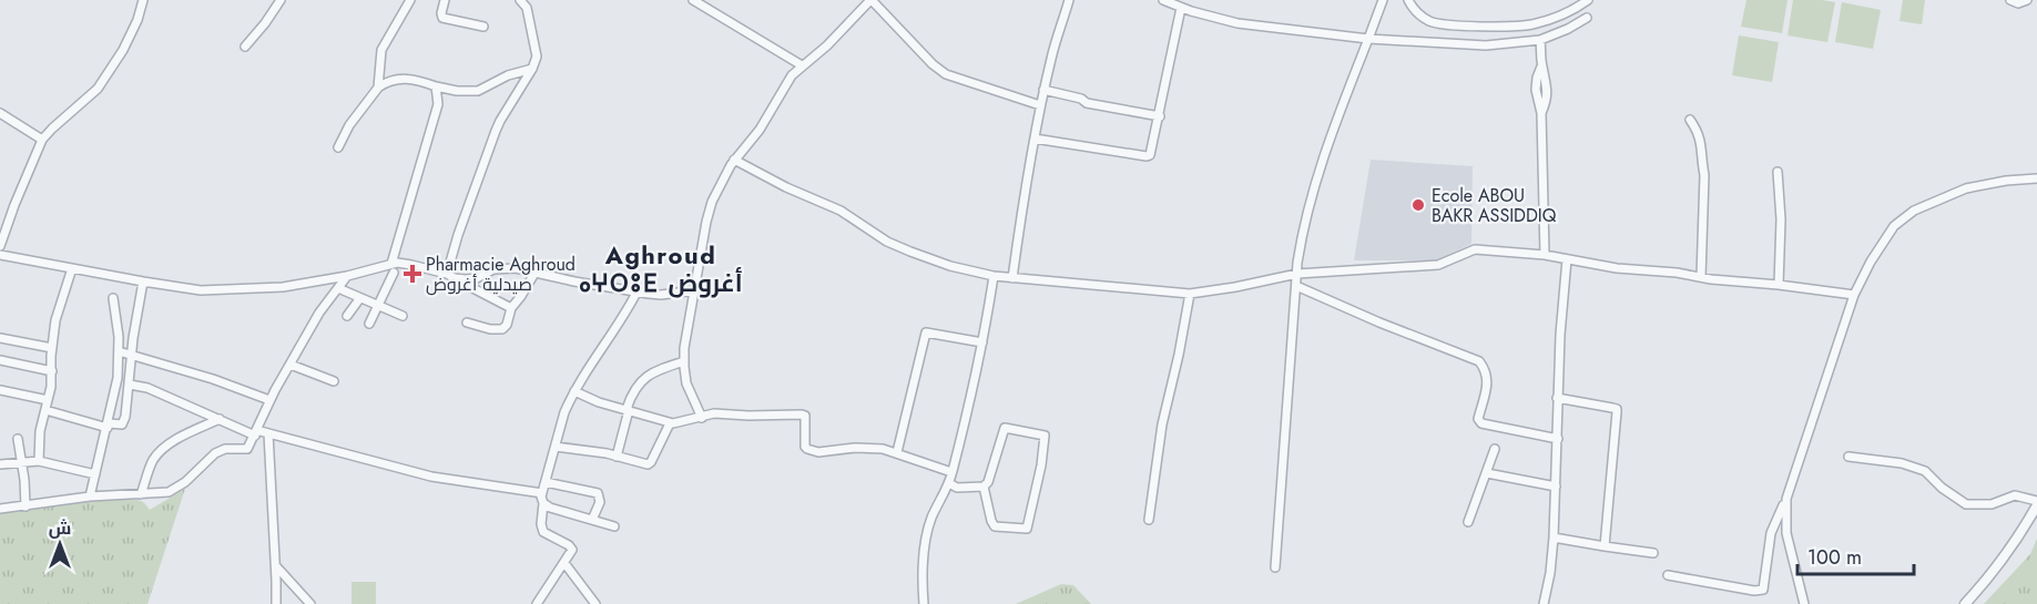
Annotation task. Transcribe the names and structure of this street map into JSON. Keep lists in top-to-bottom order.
{
  "districts": ["Aghroud ⴰⵖⵔⵓⴹ أغروض"],
  "places": {
    "other": ["Ecole ABOU BAKR ASSIDDIQ"],
    "health": ["Pharmacie Aghroud صيدلية أغروض"]
  },
  "scale_bar": "100 m",
  "north": "top"
}
